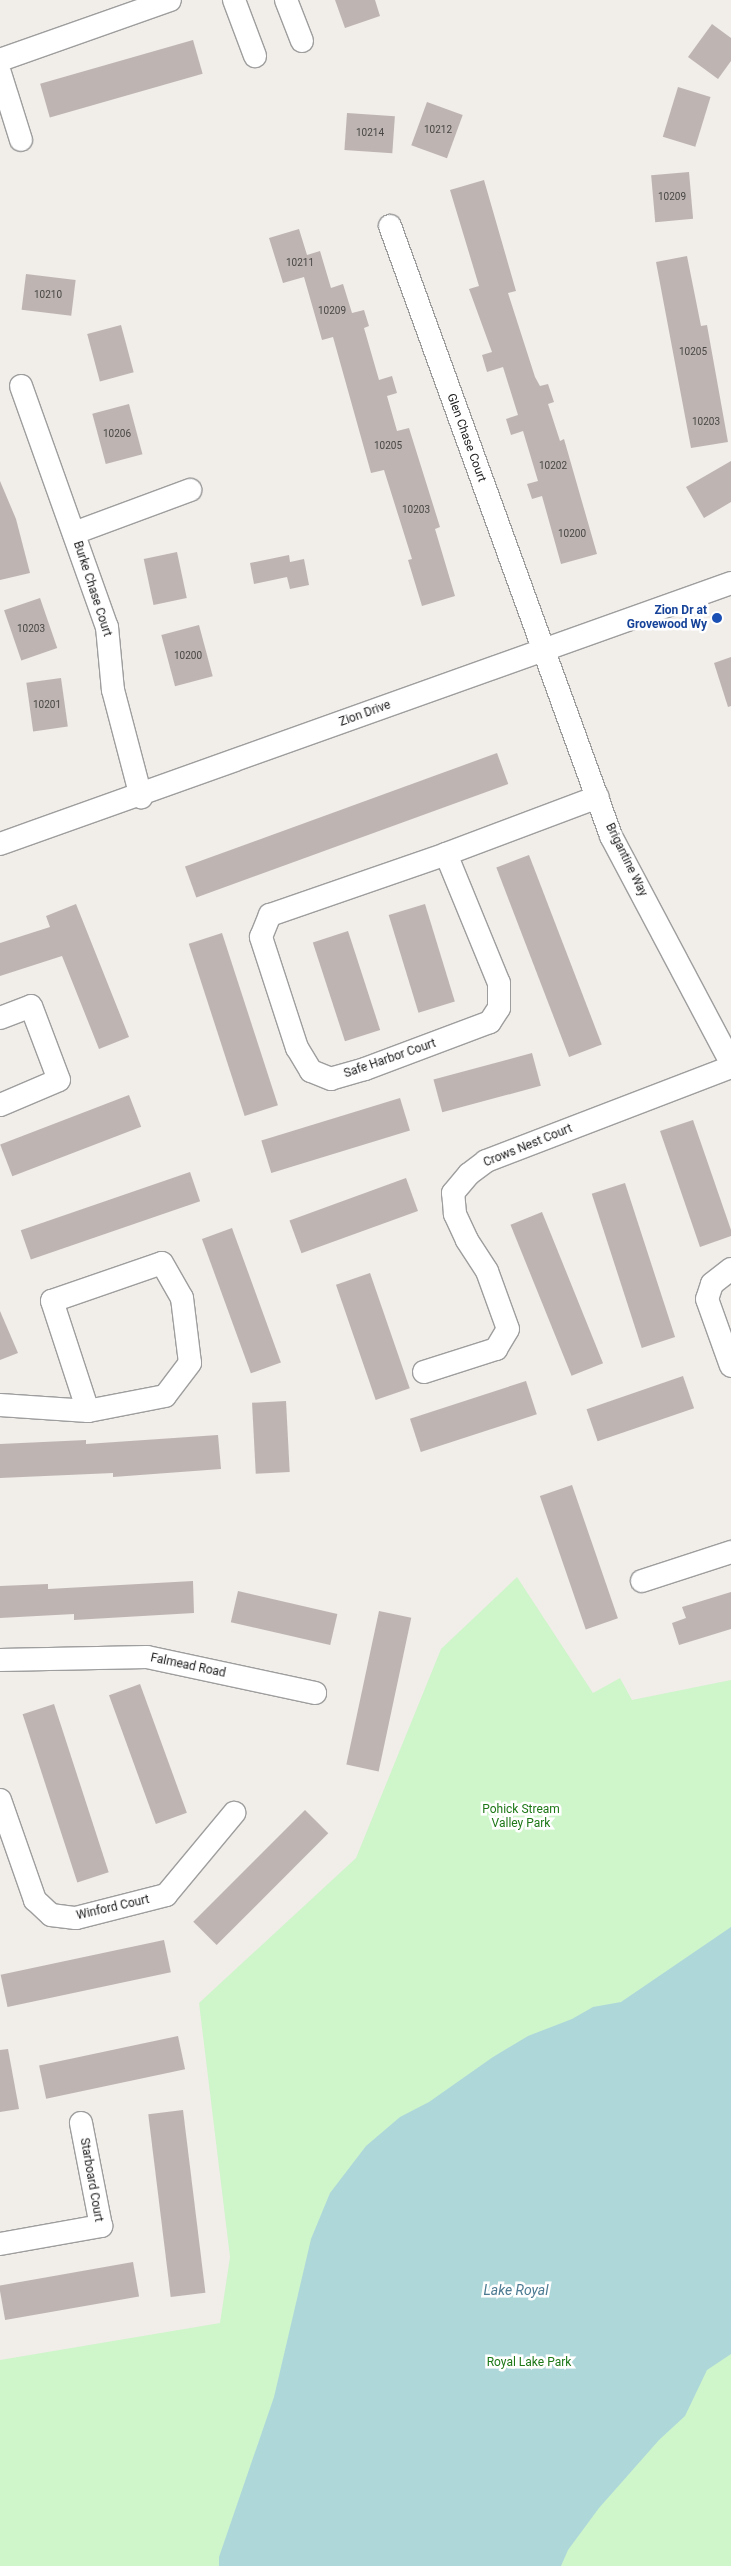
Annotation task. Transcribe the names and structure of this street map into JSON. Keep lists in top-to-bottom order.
{
  "streets": {
    "street": [
      "Glen Chase Court",
      "Burke Chase Court",
      "Zion Drive",
      "Brigantine Way",
      "Safe Harbor Court",
      "Crows Nest Court",
      "Falmead Road",
      "Winford Court",
      "Starboard Court"
    ]
  },
  "crossings": [
    ["Glen Chase Court", "Zion Drive"],
    ["Glen Chase Court", "Brigantine Way"],
    ["Burke Chase Court", "Zion Drive"],
    ["Zion Drive", "Brigantine Way"],
    ["Brigantine Way", "Safe Harbor Court"],
    ["Brigantine Way", "Crows Nest Court"]
  ],
  "water": ["Lake Royal"],
  "parks": ["Pohick Stream Valley Park", "Royal Lake Park"],
  "places": ["Zion Dr at Grovewood Wy"],
  "house_numbers": [
    "10212",
    "10214",
    "10209",
    "10211",
    "10210",
    "10209",
    "10205",
    "10203",
    "10206",
    "10205",
    "10202",
    "10203",
    "10200",
    "10203",
    "10200",
    "10201"
  ]
}
